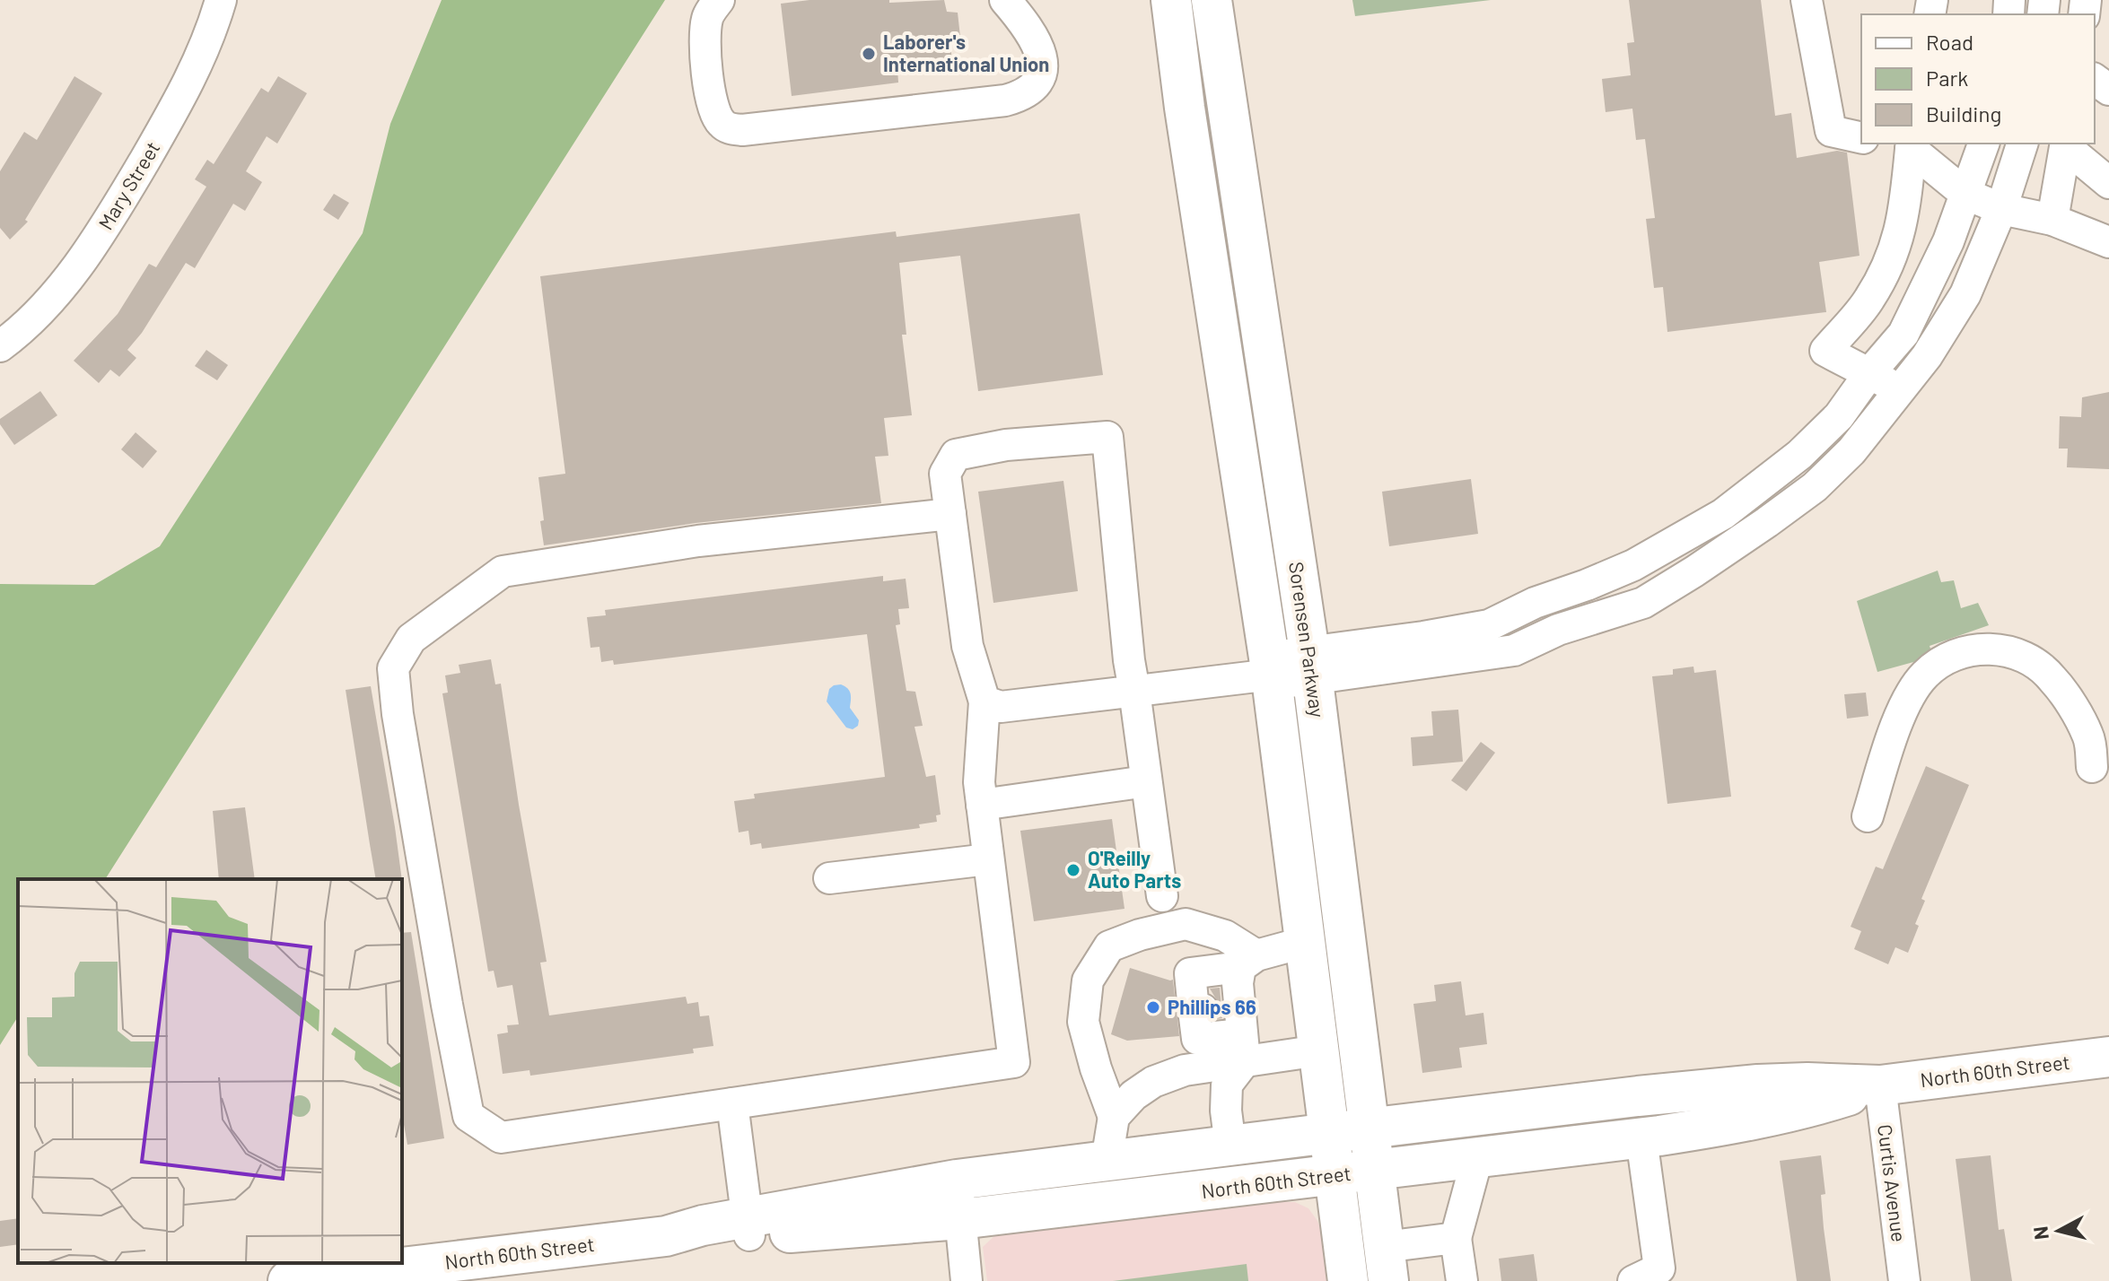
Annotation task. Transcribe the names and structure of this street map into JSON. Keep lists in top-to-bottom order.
{
  "streets": {
    "main road": ["Sorensen Parkway", "North 60th Street"],
    "street": ["Mary Street", "Curtis Avenue"]
  },
  "crossings": [
    ["Sorensen Parkway", "North 60th Street"],
    ["North 60th Street", "Curtis Avenue"]
  ],
  "places": ["Laborer's International Union", "O'Reilly Auto Parts", "Phillips 66"],
  "legend": ["Road", "Park", "Building"],
  "north": "left"
}
